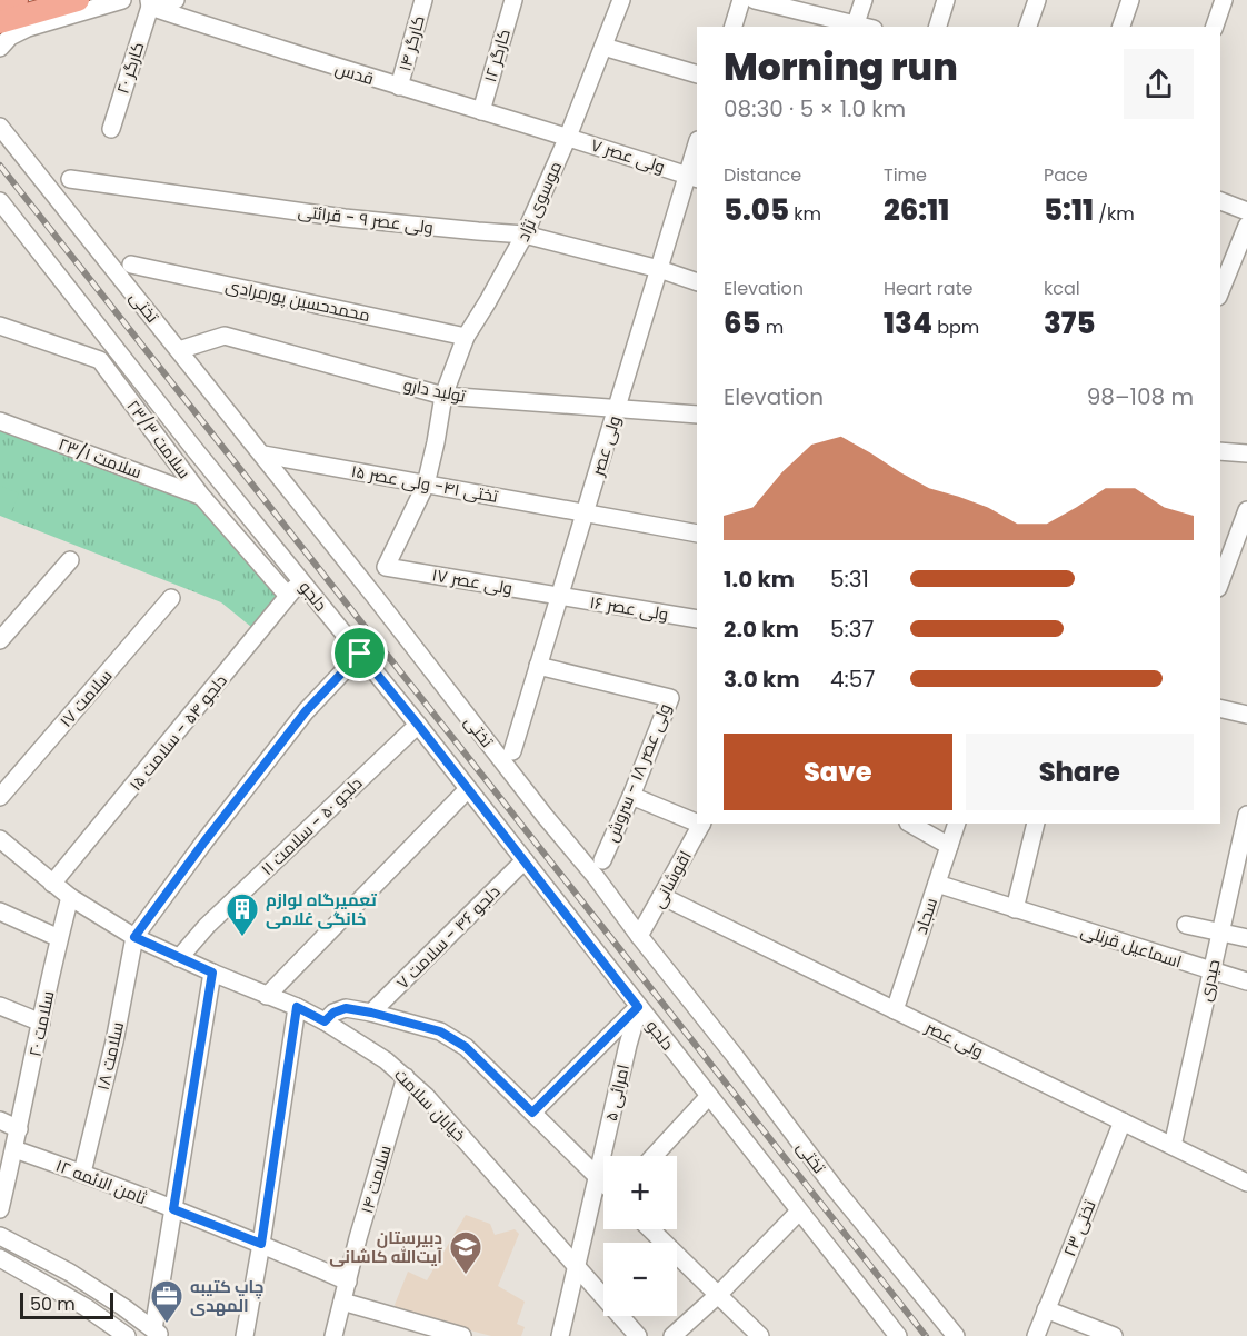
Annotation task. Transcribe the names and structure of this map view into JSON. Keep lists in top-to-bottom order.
{
  "streets": {
    "street": [
      "کارگر ۱۴",
      "کارگر ۱۲",
      "کارگر ۲۰",
      "قدس",
      "ولی عصر ۷",
      "موسوی نژاد",
      "ولی عصر ۹ - قرائتی",
      "محمدحسین پورمرادی",
      "تختی",
      "تولید دارو",
      "سلامت ۲۳/۳",
      "ولی عصر",
      "سلامت ۲۳/۱",
      "تختی ۴۱- ولی عصر ۱۵",
      "ولی عصر ۱۷",
      "دلجو",
      "ولی عصر ۱۶",
      "سلامت ۱۷",
      "دلجو ۵۴ - سلامت ۱۵",
      "ولی عصر ۱۸ - سروش",
      "دلجو ۵۰ - سلامت ۱۱",
      "اقوشانی",
      "سجاد",
      "دلجو ۴۶ - سلامت ۷",
      "اسماعیل قرنلی",
      "حیدری",
      "سلامت ۲۰",
      "سلامت ۱۸",
      "امرائی ۵",
      "خیابان سلامت",
      "سلامت ۱۴",
      "ثامن الائمه ۱۲",
      "تختی ۲۳"
    ]
  },
  "crossings": [
    ["کارگر ۱۴", "قدس"],
    ["کارگر ۱۲", "قدس"],
    ["کارگر ۲۰", "قدس"],
    ["قدس", "ولی عصر ۷"],
    ["قدس", "موسوی نژاد"],
    ["ولی عصر ۷", "موسوی نژاد"],
    ["ولی عصر ۷", "ولی عصر"],
    ["موسوی نژاد", "ولی عصر ۹ - قرائتی"],
    ["موسوی نژاد", "محمدحسین پورمرادی"],
    ["موسوی نژاد", "تولید دارو"],
    ["موسوی نژاد", "تختی ۴۱- ولی عصر ۱۵"],
    ["موسوی نژاد", "ولی عصر ۱۷"],
    ["ولی عصر ۹ - قرائتی", "ولی عصر"],
    ["تختی", "تولید دارو"],
    ["تختی", "تختی ۴۱- ولی عصر ۱۵"],
    ["تختی", "اقوشانی"],
    ["تولید دارو", "ولی عصر"],
    ["سلامت ۲۳/۳", "سلامت ۲۳/۱"],
    ["سلامت ۲۳/۳", "دلجو ۵۴ - سلامت ۱۵"],
    ["ولی عصر", "تختی ۴۱- ولی عصر ۱۵"],
    ["ولی عصر", "ولی عصر ۱۷"],
    ["ولی عصر", "ولی عصر ۱۶"],
    ["ولی عصر", "ولی عصر ۱۸ - سروش"],
    ["ولی عصر", "اقوشانی"],
    ["ولی عصر", "سجاد"],
    ["ولی عصر", "حیدری"],
    ["ولی عصر", "تختی ۲۳"],
    ["ولی عصر ۱۷", "ولی عصر ۱۶"],
    ["دلجو", "دلجو ۵۴ - سلامت ۱۵"],
    ["دلجو", "دلجو ۵۰ - سلامت ۱۱"],
    ["دلجو", "دلجو ۴۶ - سلامت ۷"],
    ["دلجو", "امرائی ۵"],
    ["دلجو ۵۴ - سلامت ۱۵", "خیابان سلامت"],
    ["دلجو ۵۰ - سلامت ۱۱", "خیابان سلامت"],
    ["سجاد", "اسماعیل قرنلی"],
    ["اسماعیل قرنلی", "حیدری"],
    ["سلامت ۲۰", "خیابان سلامت"],
    ["سلامت ۲۰", "ثامن الائمه ۱۲"],
    ["سلامت ۱۸", "خیابان سلامت"],
    ["سلامت ۱۸", "ثامن الائمه ۱۲"],
    ["امرائی ۵", "خیابان سلامت"],
    ["خیابان سلامت", "سلامت ۱۴"],
    ["سلامت ۱۴", "ثامن الائمه ۱۲"]
  ],
  "places": {
    "building": ["تعمیرگاه لوازم خانگی غلامی"],
    "school or university": ["دبیرستان آیت‌الله کاشانی"],
    "office": ["چاپ‌ کتیبه المهدی"]
  },
  "scale_bar": "50 m",
  "page": {
    "heading": ["Morning run", "08:30 · 5 × 1.0 km"],
    "stats": [
      ["Distance", "5.05 km"],
      ["Time", "26:11"],
      ["Pace", "5:11 /km"],
      ["Elevation", "65 m"],
      ["Heart rate", "134 bpm"],
      ["kcal", "375"]
    ],
    "chart": ["Elevation", "98–108 m"],
    "list": [
      {
        "name": "1.0 km",
        "note": "5:31"
      },
      {
        "name": "2.0 km",
        "note": "5:37"
      },
      {
        "name": "3.0 km",
        "note": "4:57"
      }
    ],
    "buttons": ["Save", "Share"],
    "map_buttons": ["+", "−"],
    "scale": "50 m"
  }
}
